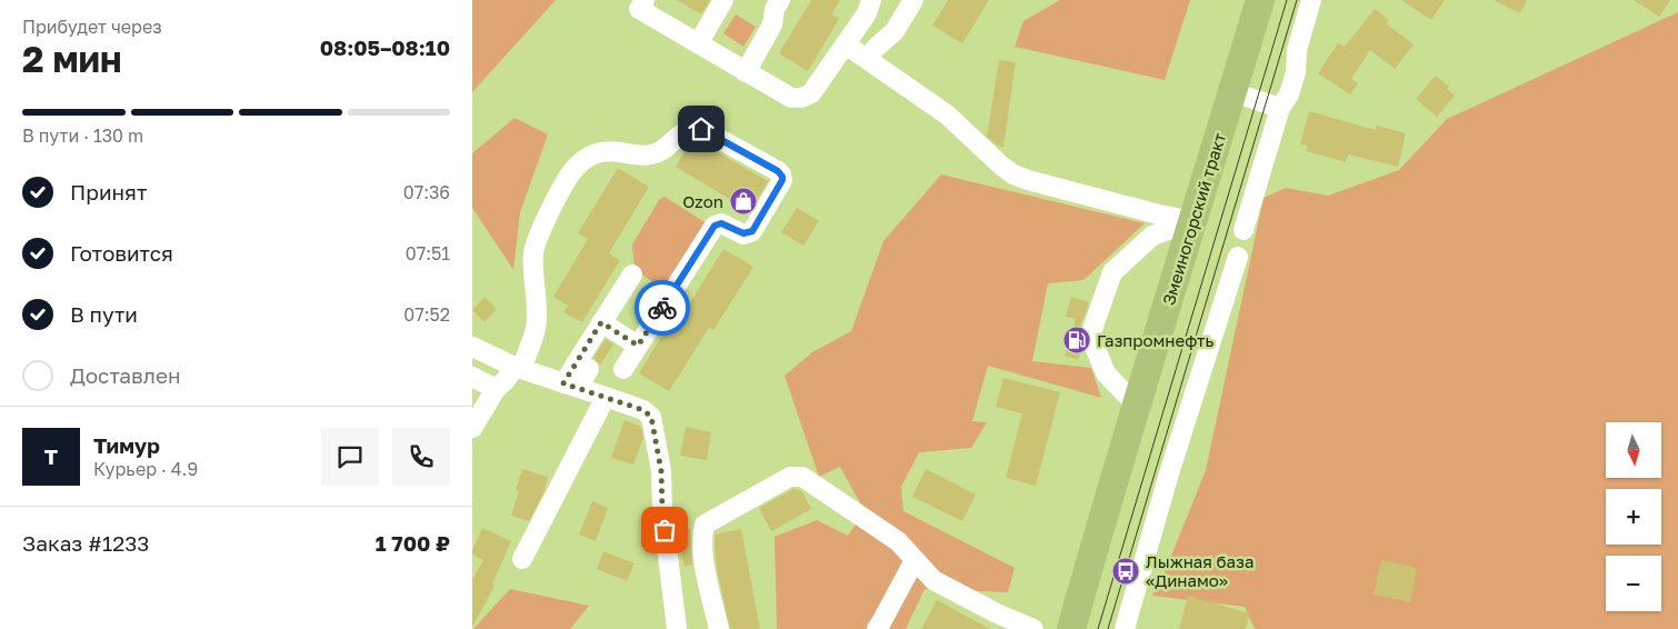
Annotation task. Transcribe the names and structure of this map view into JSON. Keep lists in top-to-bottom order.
{
  "streets": {
    "highway": ["Змеиногорский тракт"]
  },
  "places": {
    "shop": ["Ozon"],
    "fuel station": ["Газпромнефть"],
    "bus stop": ["Лыжная база «Динамо»"]
  },
  "north": "bottom",
  "page": {
    "heading": ["2 мин", "Прибудет через", "08:05–08:10"],
    "panel": [
      "Тимур",
      "Курьер · 4.9",
      "Заказ #1233",
      "1 700 ₽"
    ],
    "bar": "В пути · 130 m",
    "list": [
      ["Принят", "07:36"],
      ["Готовится", "07:51"],
      ["В пути", "07:52"],
      "Доставлен"
    ],
    "map_buttons": ["+", "−"],
    "round": "Т"
  }
}
